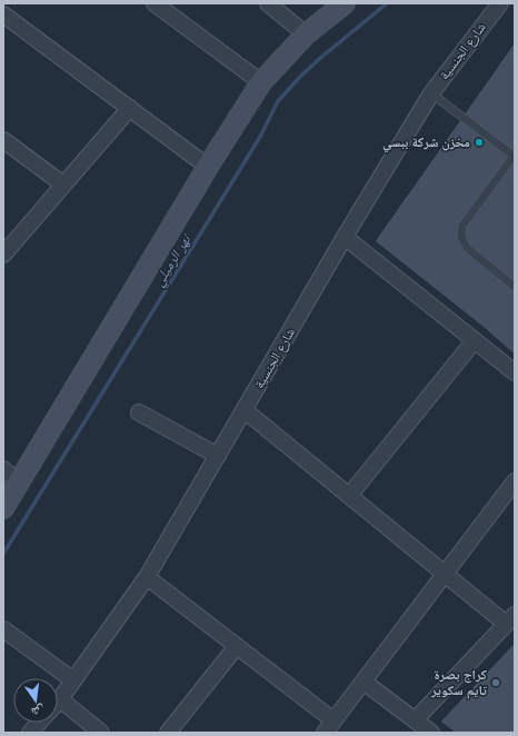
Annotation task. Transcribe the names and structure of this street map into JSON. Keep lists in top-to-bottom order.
{
  "streets": {
    "street": ["شارع الجنسية"]
  },
  "water": ["نهر الرميلي"],
  "places": ["مخزن شركة ببسي", "كراج بصرة تايم سكوير"],
  "north": "bottom"
}
